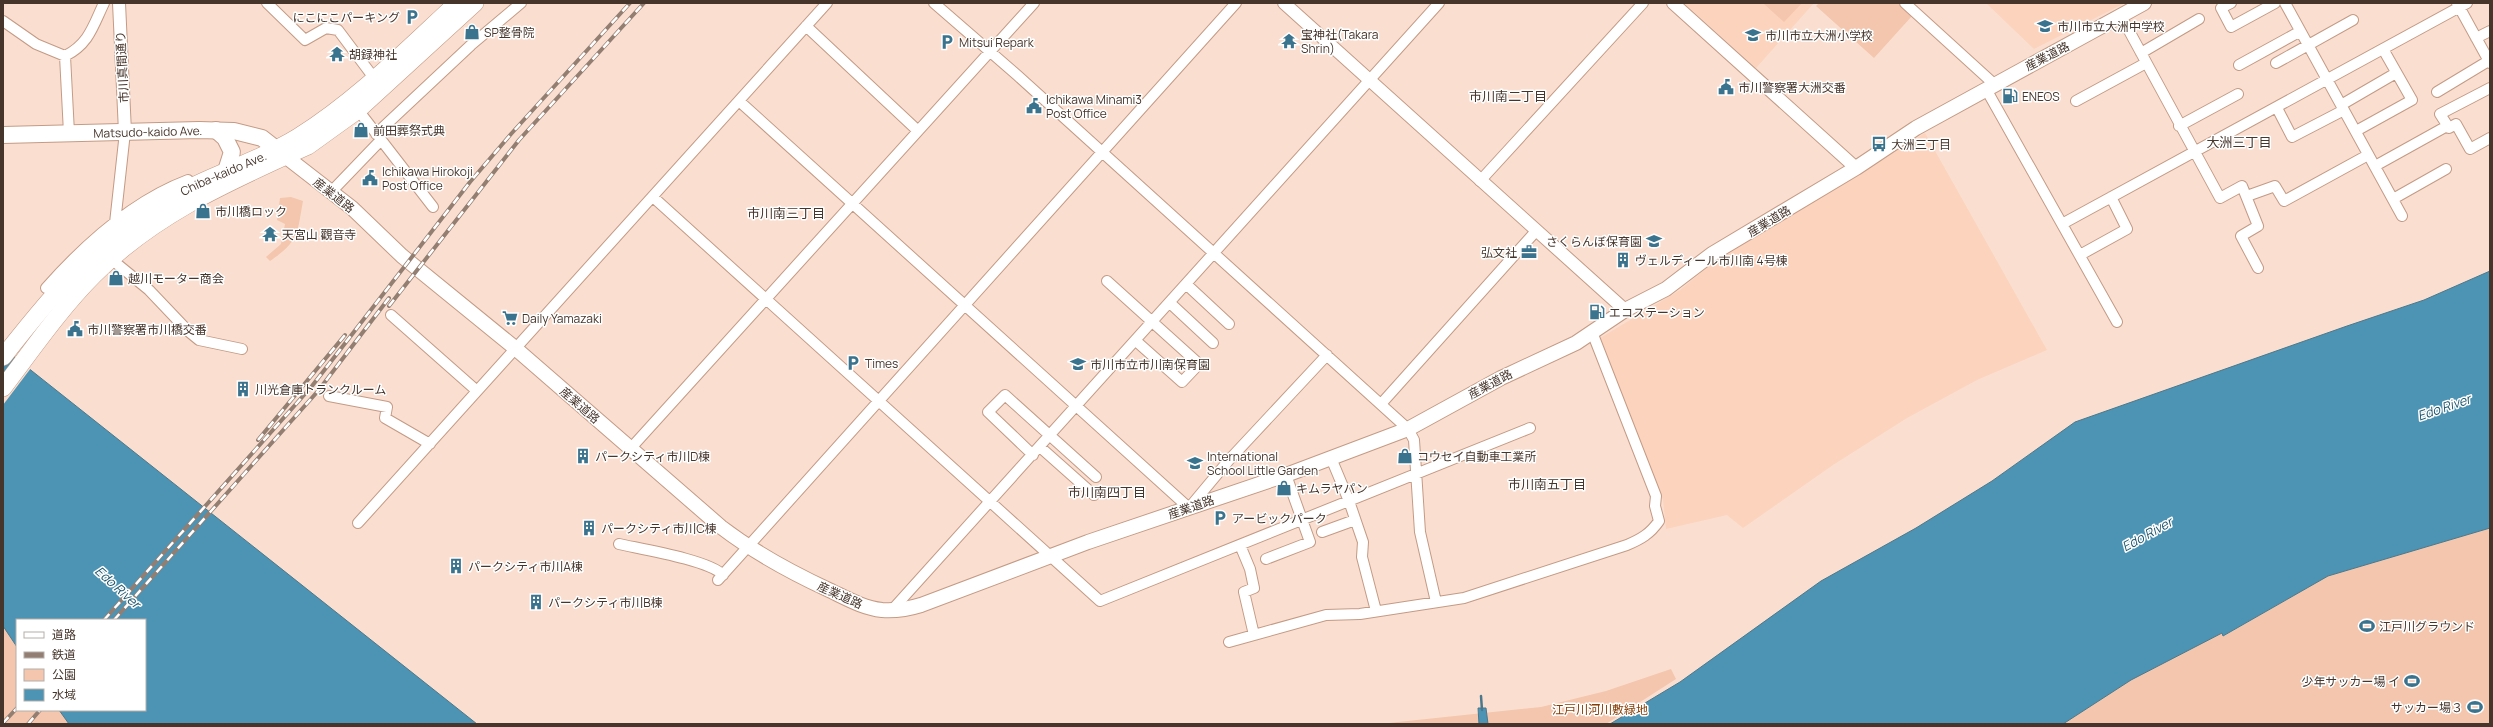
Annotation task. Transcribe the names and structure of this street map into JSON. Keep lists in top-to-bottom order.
{
  "streets": {
    "highway": ["Chiba-kaido Ave."],
    "main road": ["産業道路", "Matsudo-kaido Ave."],
    "street": ["市川真間通り"]
  },
  "crossings": [
    ["産業道路", "Matsudo-kaido Ave."],
    ["産業道路", "Chiba-kaido Ave."],
    ["市川真間通り", "Matsudo-kaido Ave."],
    ["Matsudo-kaido Ave.", "Chiba-kaido Ave."]
  ],
  "districts": [
    "市川南二丁目",
    "大洲三丁目",
    "市川南三丁目",
    "市川南五丁目",
    "市川南四丁目"
  ],
  "water": ["Edo River"],
  "parks": ["江戸川河川敷緑地"],
  "places": {
    "parking": [
      "にこにこパーキング",
      "Mitsui Repark",
      "Times",
      "アービックパーク"
    ],
    "school or university": [
      "市川市立大洲中学校",
      "市川市立大洲小学校",
      "さくらんぼ保育園",
      "市川市立市川南保育園",
      "International School Little Garden"
    ],
    "shop": [
      "SP整骨院",
      "前田葬祭式典",
      "市川橋ロック",
      "越川モーター商会",
      "コウセイ自動車工業所",
      "キムラヤパン"
    ],
    "temple": ["宝神社(Takara Shrin)", "胡録神社", "天宮山 觀音寺"],
    "public building": [
      "市川警察署大洲交番",
      "Ichikawa Minami3 Post Office",
      "Ichikawa Hirokoji Post Office",
      "市川警察署市川橋交番"
    ],
    "fuel station": ["ENEOS", "エコステーション"],
    "bus stop": ["大洲三丁目"],
    "office": ["弘文社"],
    "building": [
      "ヴェルディール市川南 4号棟",
      "川光倉庫トランクルーム",
      "パークシティ市川D棟",
      "パークシティ市川C棟",
      "パークシティ市川A棟",
      "パークシティ市川B棟"
    ],
    "supermarket": ["Daily Yamazaki"],
    "sports": ["江戸川グラウンド", "少年サッカー場 イ", "サッカー場３"]
  },
  "legend": [
    "道路",
    "鉄道",
    "公園",
    "水域"
  ]
}
